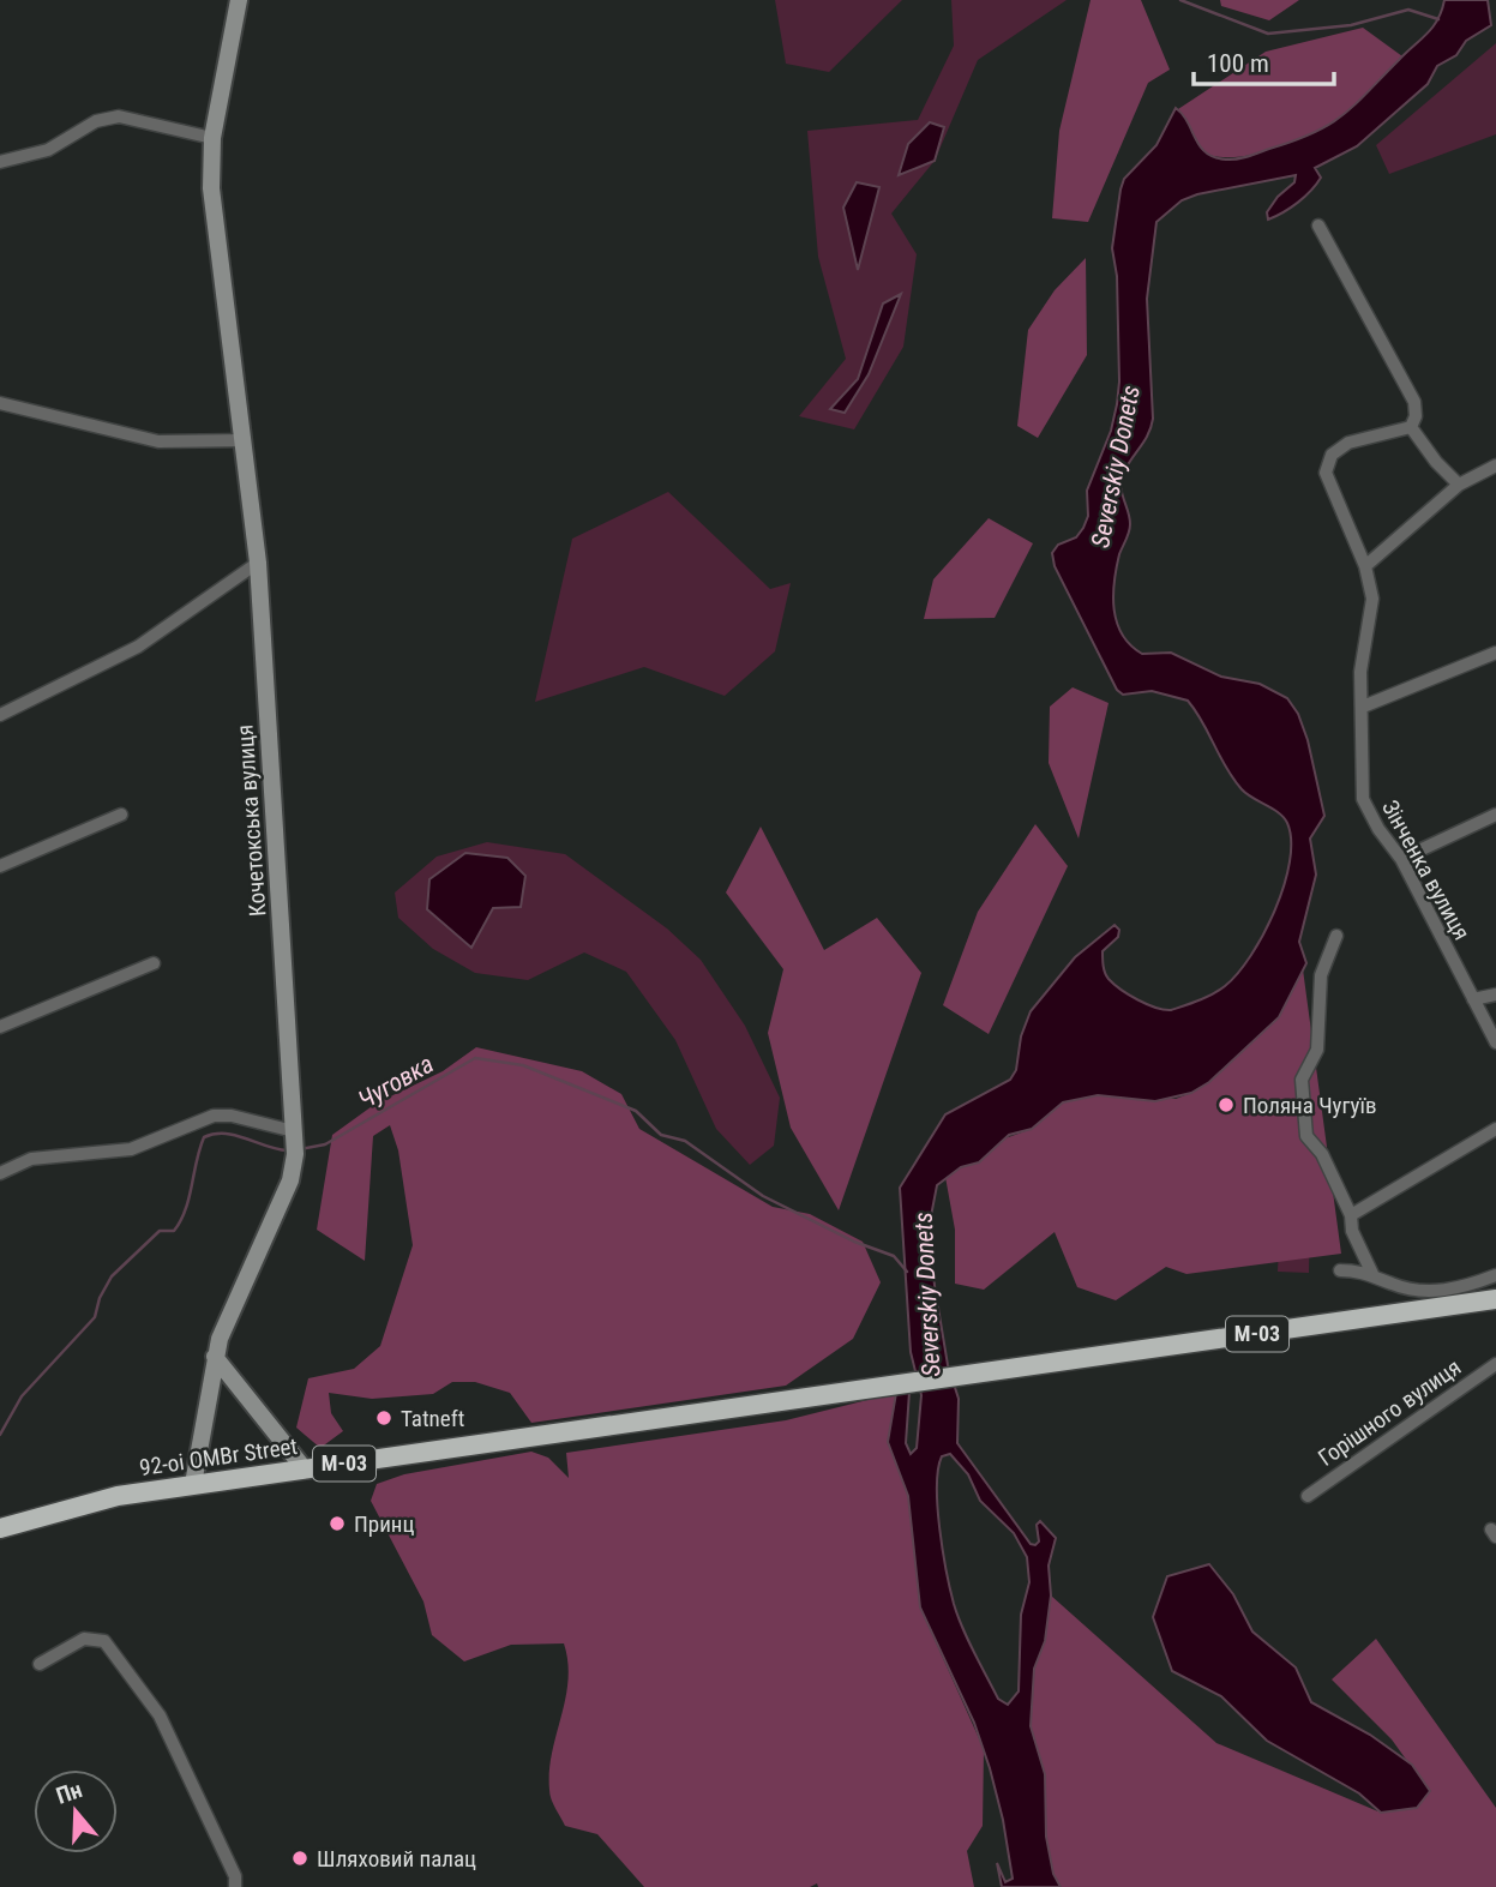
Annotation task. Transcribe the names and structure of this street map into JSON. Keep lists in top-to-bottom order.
{
  "streets": {
    "highway": ["М-03", "92-oi OMBr Street"],
    "main road": ["Кочетокська вулиця"],
    "street": ["Зінченка вулиця", "Горішного вулиця"]
  },
  "crossings": [
    ["Кочетокська вулиця", "92-oi OMBr Street"]
  ],
  "water": ["Severskiy Donets", "Чуговка"],
  "places": [
    "Поляна Чугуїв",
    "Tatneft",
    "Принц",
    "Шляховий палац"
  ],
  "scale_bar": "100 m",
  "north": "top"
}
